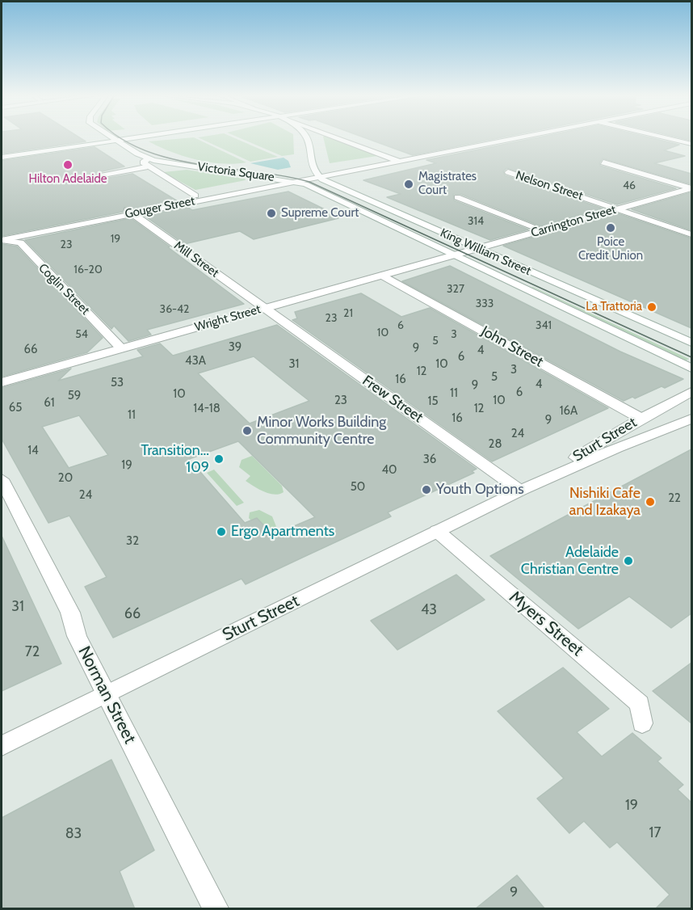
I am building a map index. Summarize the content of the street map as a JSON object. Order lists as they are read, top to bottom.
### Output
{
  "streets": {
    "street": [
      "Victoria Square",
      "Nelson Street",
      "Gouger Street",
      "Carrington Street",
      "King William Street",
      "Mill Street",
      "Coglin Street",
      "Wright Street",
      "John Street",
      "Frew Street",
      "Sturt Street",
      "Myers Street",
      "Norman Street"
    ]
  },
  "crossings": [
    ["Victoria Square", "Gouger Street"],
    ["Victoria Square", "King William Street"],
    ["Nelson Street", "Carrington Street"],
    ["Gouger Street", "King William Street"],
    ["Gouger Street", "Mill Street"],
    ["Gouger Street", "Coglin Street"],
    ["Carrington Street", "King William Street"],
    ["Carrington Street", "Wright Street"],
    ["King William Street", "Wright Street"],
    ["Mill Street", "Wright Street"],
    ["Mill Street", "Frew Street"],
    ["Coglin Street", "Wright Street"],
    ["Wright Street", "John Street"],
    ["Wright Street", "Frew Street"],
    ["John Street", "Sturt Street"],
    ["Frew Street", "Sturt Street"],
    ["Sturt Street", "Myers Street"],
    ["Sturt Street", "Norman Street"]
  ],
  "places": [
    "Hilton Adelaide",
    "Magistrates Court",
    "Supreme Court",
    "Poice Credit Union",
    "La Trattoria",
    "Minor Works Building Community Centre",
    "Transition... 109",
    "Youth Options",
    "Nishiki Cafe and Izakaya",
    "Ergo Apartments",
    "Adelaide Christian Centre"
  ],
  "house_numbers": [
    "46",
    "314",
    "19",
    "23",
    "16-20",
    "327",
    "333",
    "36-42",
    "21",
    "23",
    "6",
    "341",
    "10",
    "54",
    "3",
    "5",
    "39",
    "9",
    "66",
    "4",
    "6",
    "43A",
    "31",
    "10",
    "3",
    "12",
    "5",
    "16",
    "53",
    "4",
    "9",
    "6",
    "11",
    "10",
    "59",
    "23",
    "10",
    "15",
    "61",
    "65",
    "14-18",
    "12",
    "16A",
    "11",
    "16",
    "9",
    "24",
    "28",
    "14",
    "36",
    "19",
    "40",
    "20",
    "50",
    "24",
    "22",
    "32",
    "31",
    "43",
    "66",
    "72",
    "19",
    "17",
    "83",
    "9"
  ]
}
